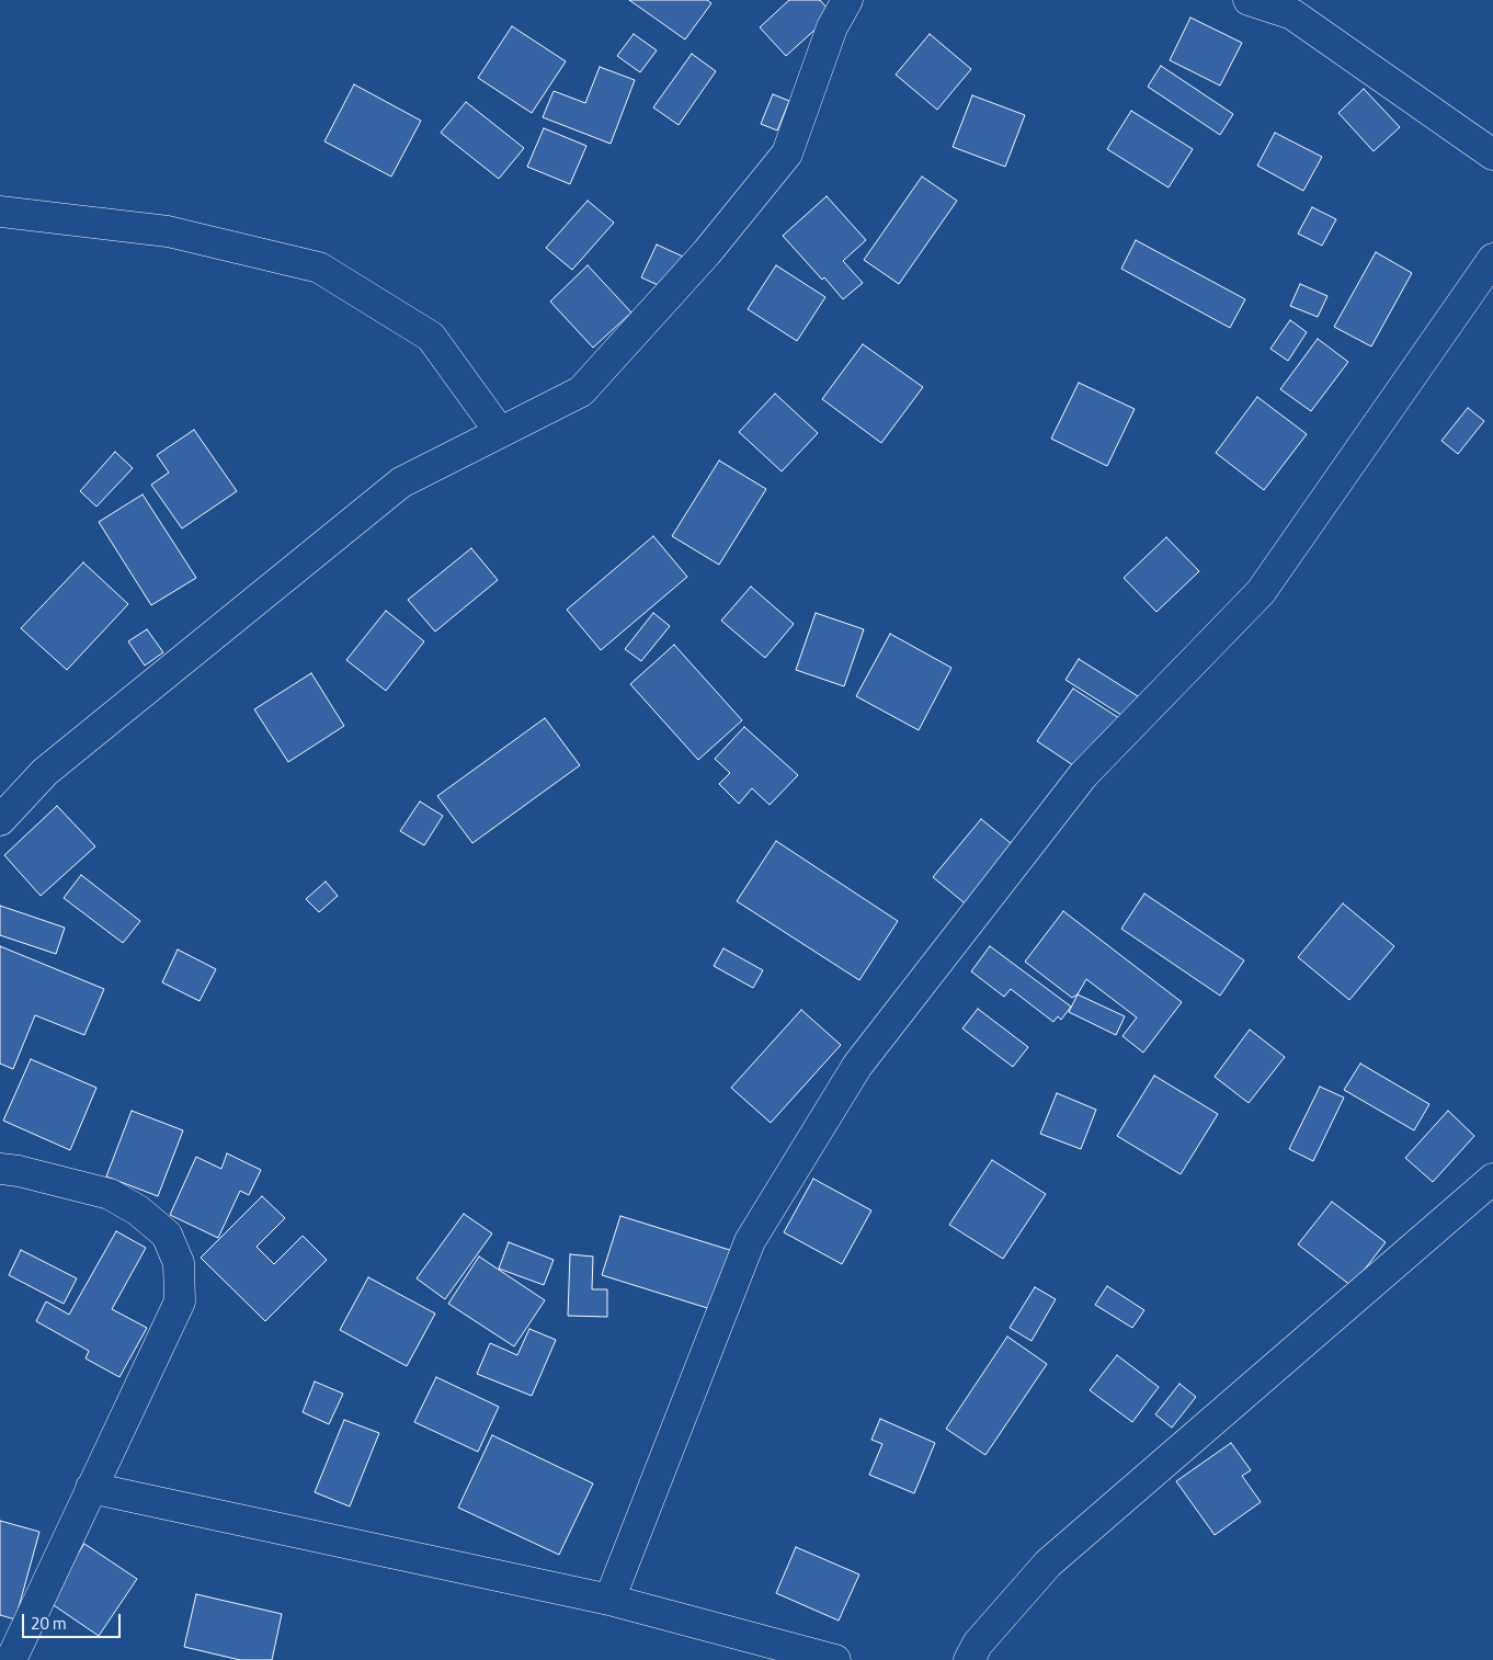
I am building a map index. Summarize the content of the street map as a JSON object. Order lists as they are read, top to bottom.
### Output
{
  "scale_bar": "20 m"
}
